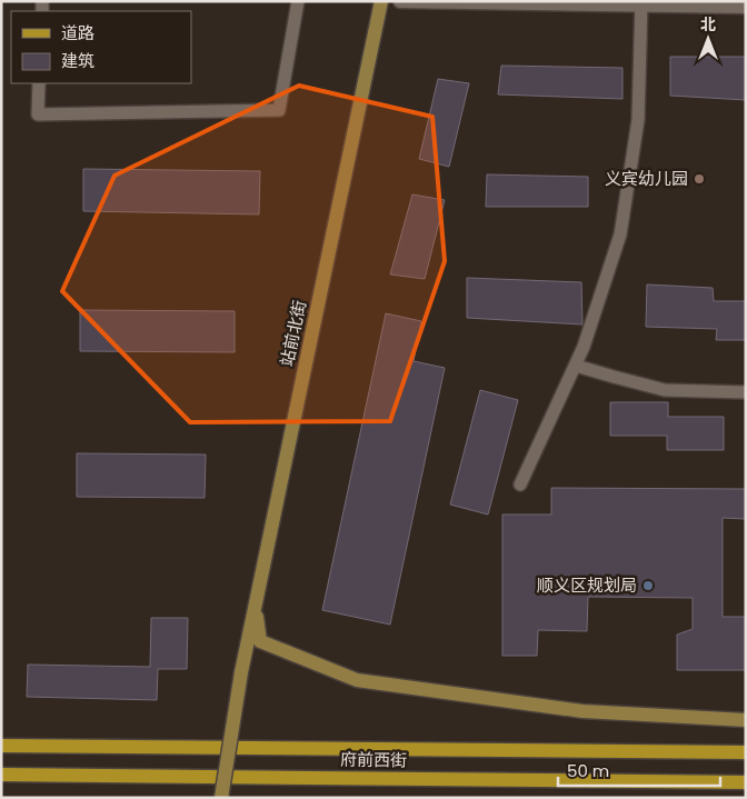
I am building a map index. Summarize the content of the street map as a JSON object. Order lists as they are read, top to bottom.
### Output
{
  "streets": {
    "main road": ["站前北街", "府前西街"]
  },
  "places": ["义宾幼儿园", "顺义区规划局"],
  "legend": ["道路", "建筑"],
  "scale_bar": "50 m",
  "north": "top"
}
